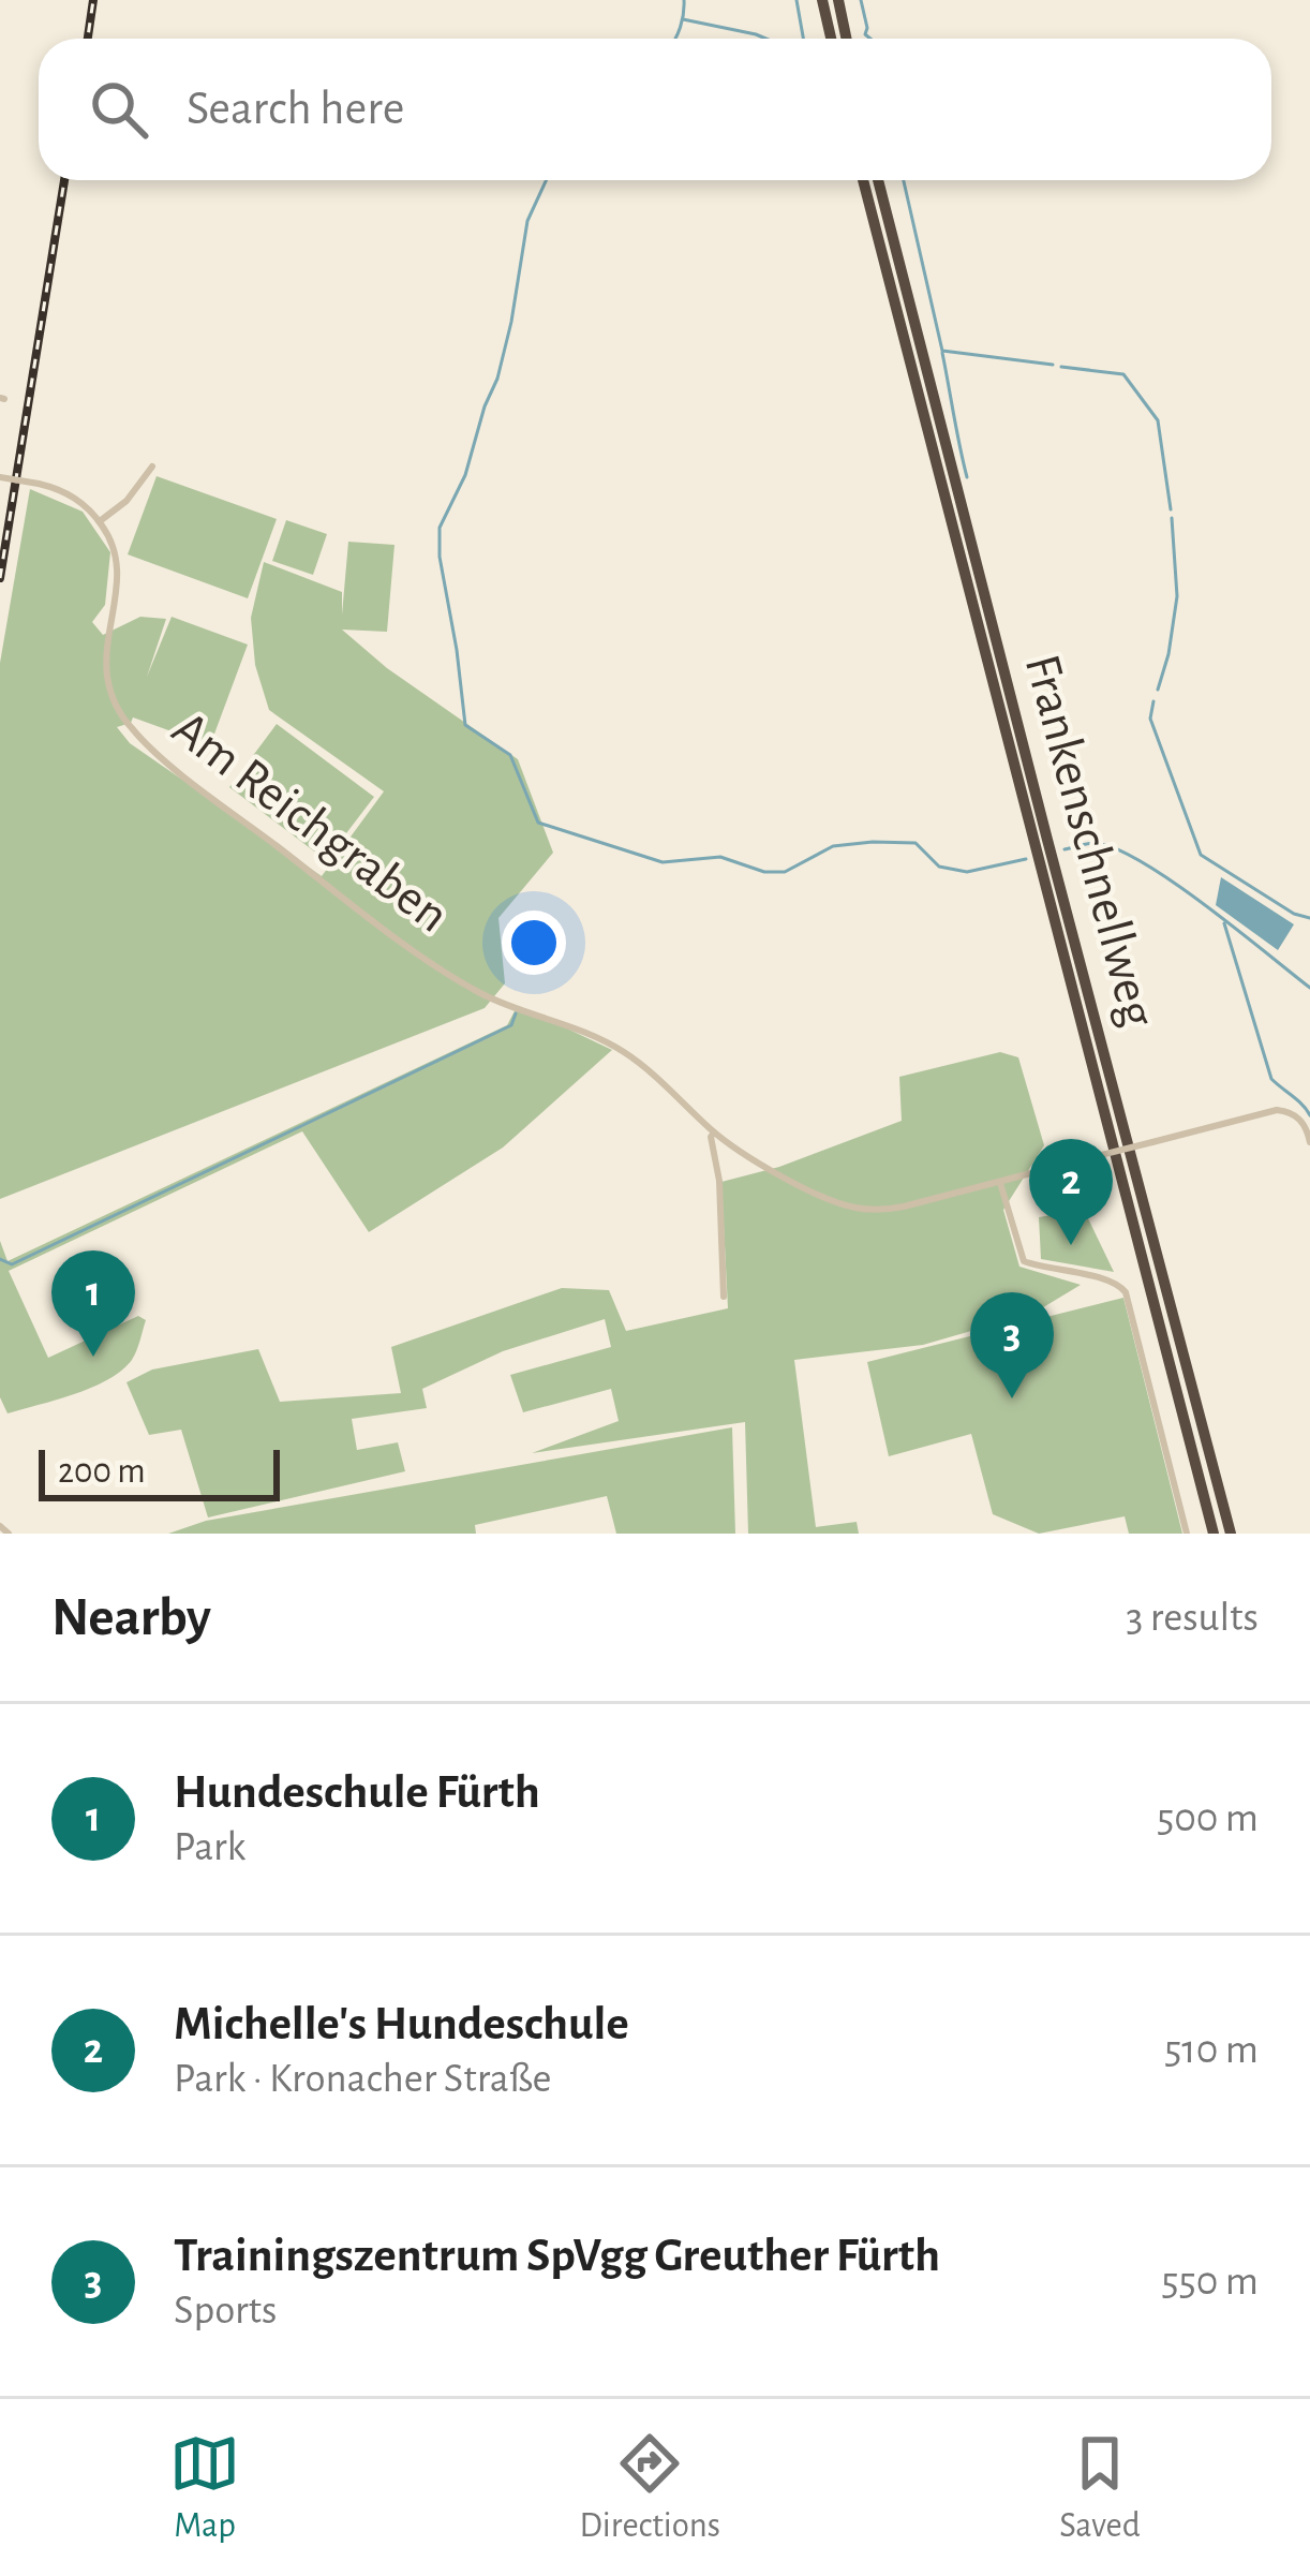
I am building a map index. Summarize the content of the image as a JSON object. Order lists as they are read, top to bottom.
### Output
{
  "streets": {
    "highway": ["Frankenschnellweg"],
    "street": ["Am Reichgraben"]
  },
  "scale_bar": "200 m",
  "page": {
    "search": "Search here",
    "pins": ["2", "1", "3"],
    "scale": "200 m",
    "heading": ["Nearby", "3 results"],
    "list": [
      {
        "mark": "1",
        "name": "Hundeschule Fürth",
        "note": "Park",
        "value": "500 m"
      },
      {
        "mark": "2",
        "name": "Michelle's Hundeschule",
        "note": "Park · Kronacher Straße",
        "value": "510 m"
      },
      {
        "mark": "3",
        "name": "Trainingszentrum SpVgg Greuther Fürth",
        "note": "Sports",
        "value": "550 m"
      }
    ],
    "nav": ["Map", "Directions", "Saved"]
  }
}
